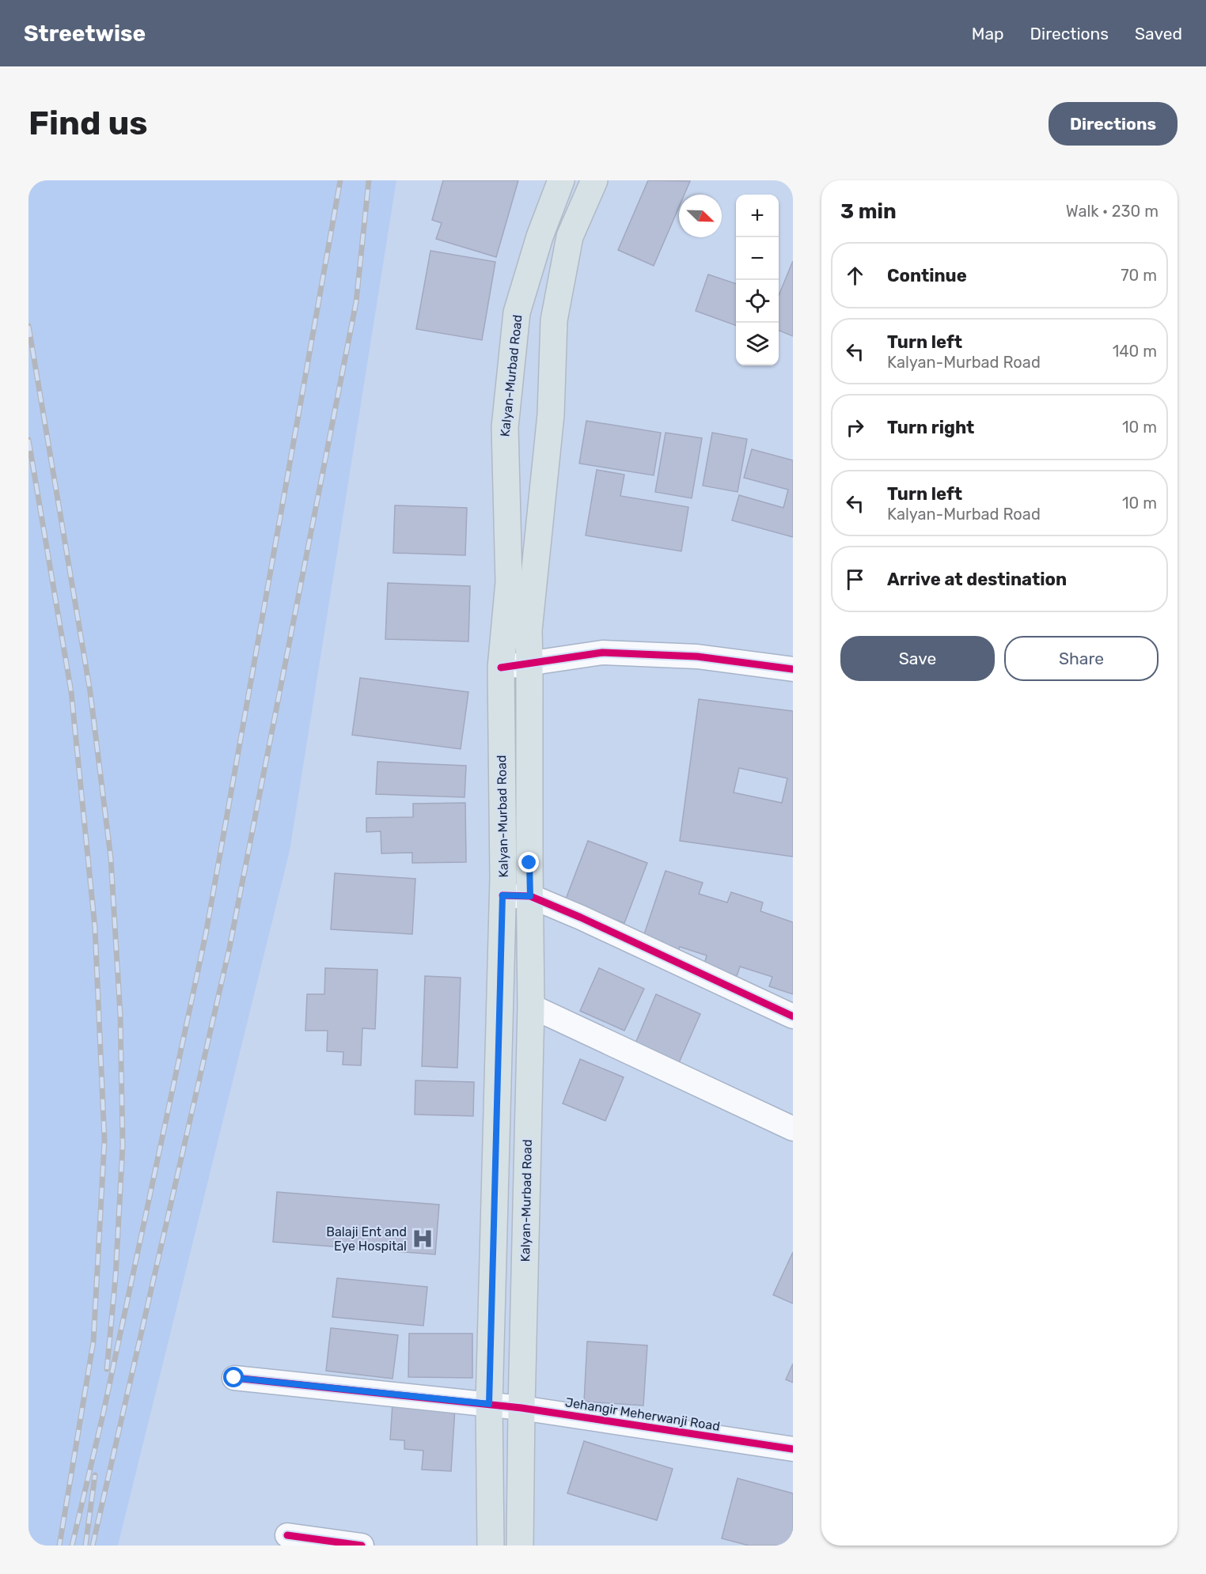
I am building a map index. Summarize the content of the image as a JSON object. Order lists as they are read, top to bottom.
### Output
{
  "streets": {
    "main road": ["Kalyan-Murbad Road"],
    "street": ["Jehangir Meherwanji Road"]
  },
  "crossings": [
    ["Kalyan-Murbad Road", "Jehangir Meherwanji Road"]
  ],
  "places": {
    "hospital": ["Balaji Ent and Eye Hospital"]
  },
  "north": "bottom right",
  "page": {
    "header": "Streetwise",
    "nav": ["Map", "Directions", "Saved"],
    "buttons": [
      "Directions",
      ["Save", "Share"]
    ],
    "title": "Find us",
    "heading": ["3 min", "Walk · 230 m"],
    "map_buttons": ["+", "−"],
    "list": [
      ["Continue", "70 m"],
      ["Turn left", "Kalyan-Murbad Road", "140 m"],
      ["Turn right", "10 m"],
      ["Turn left", "Kalyan-Murbad Road", "10 m"],
      "Arrive at destination"
    ]
  }
}
